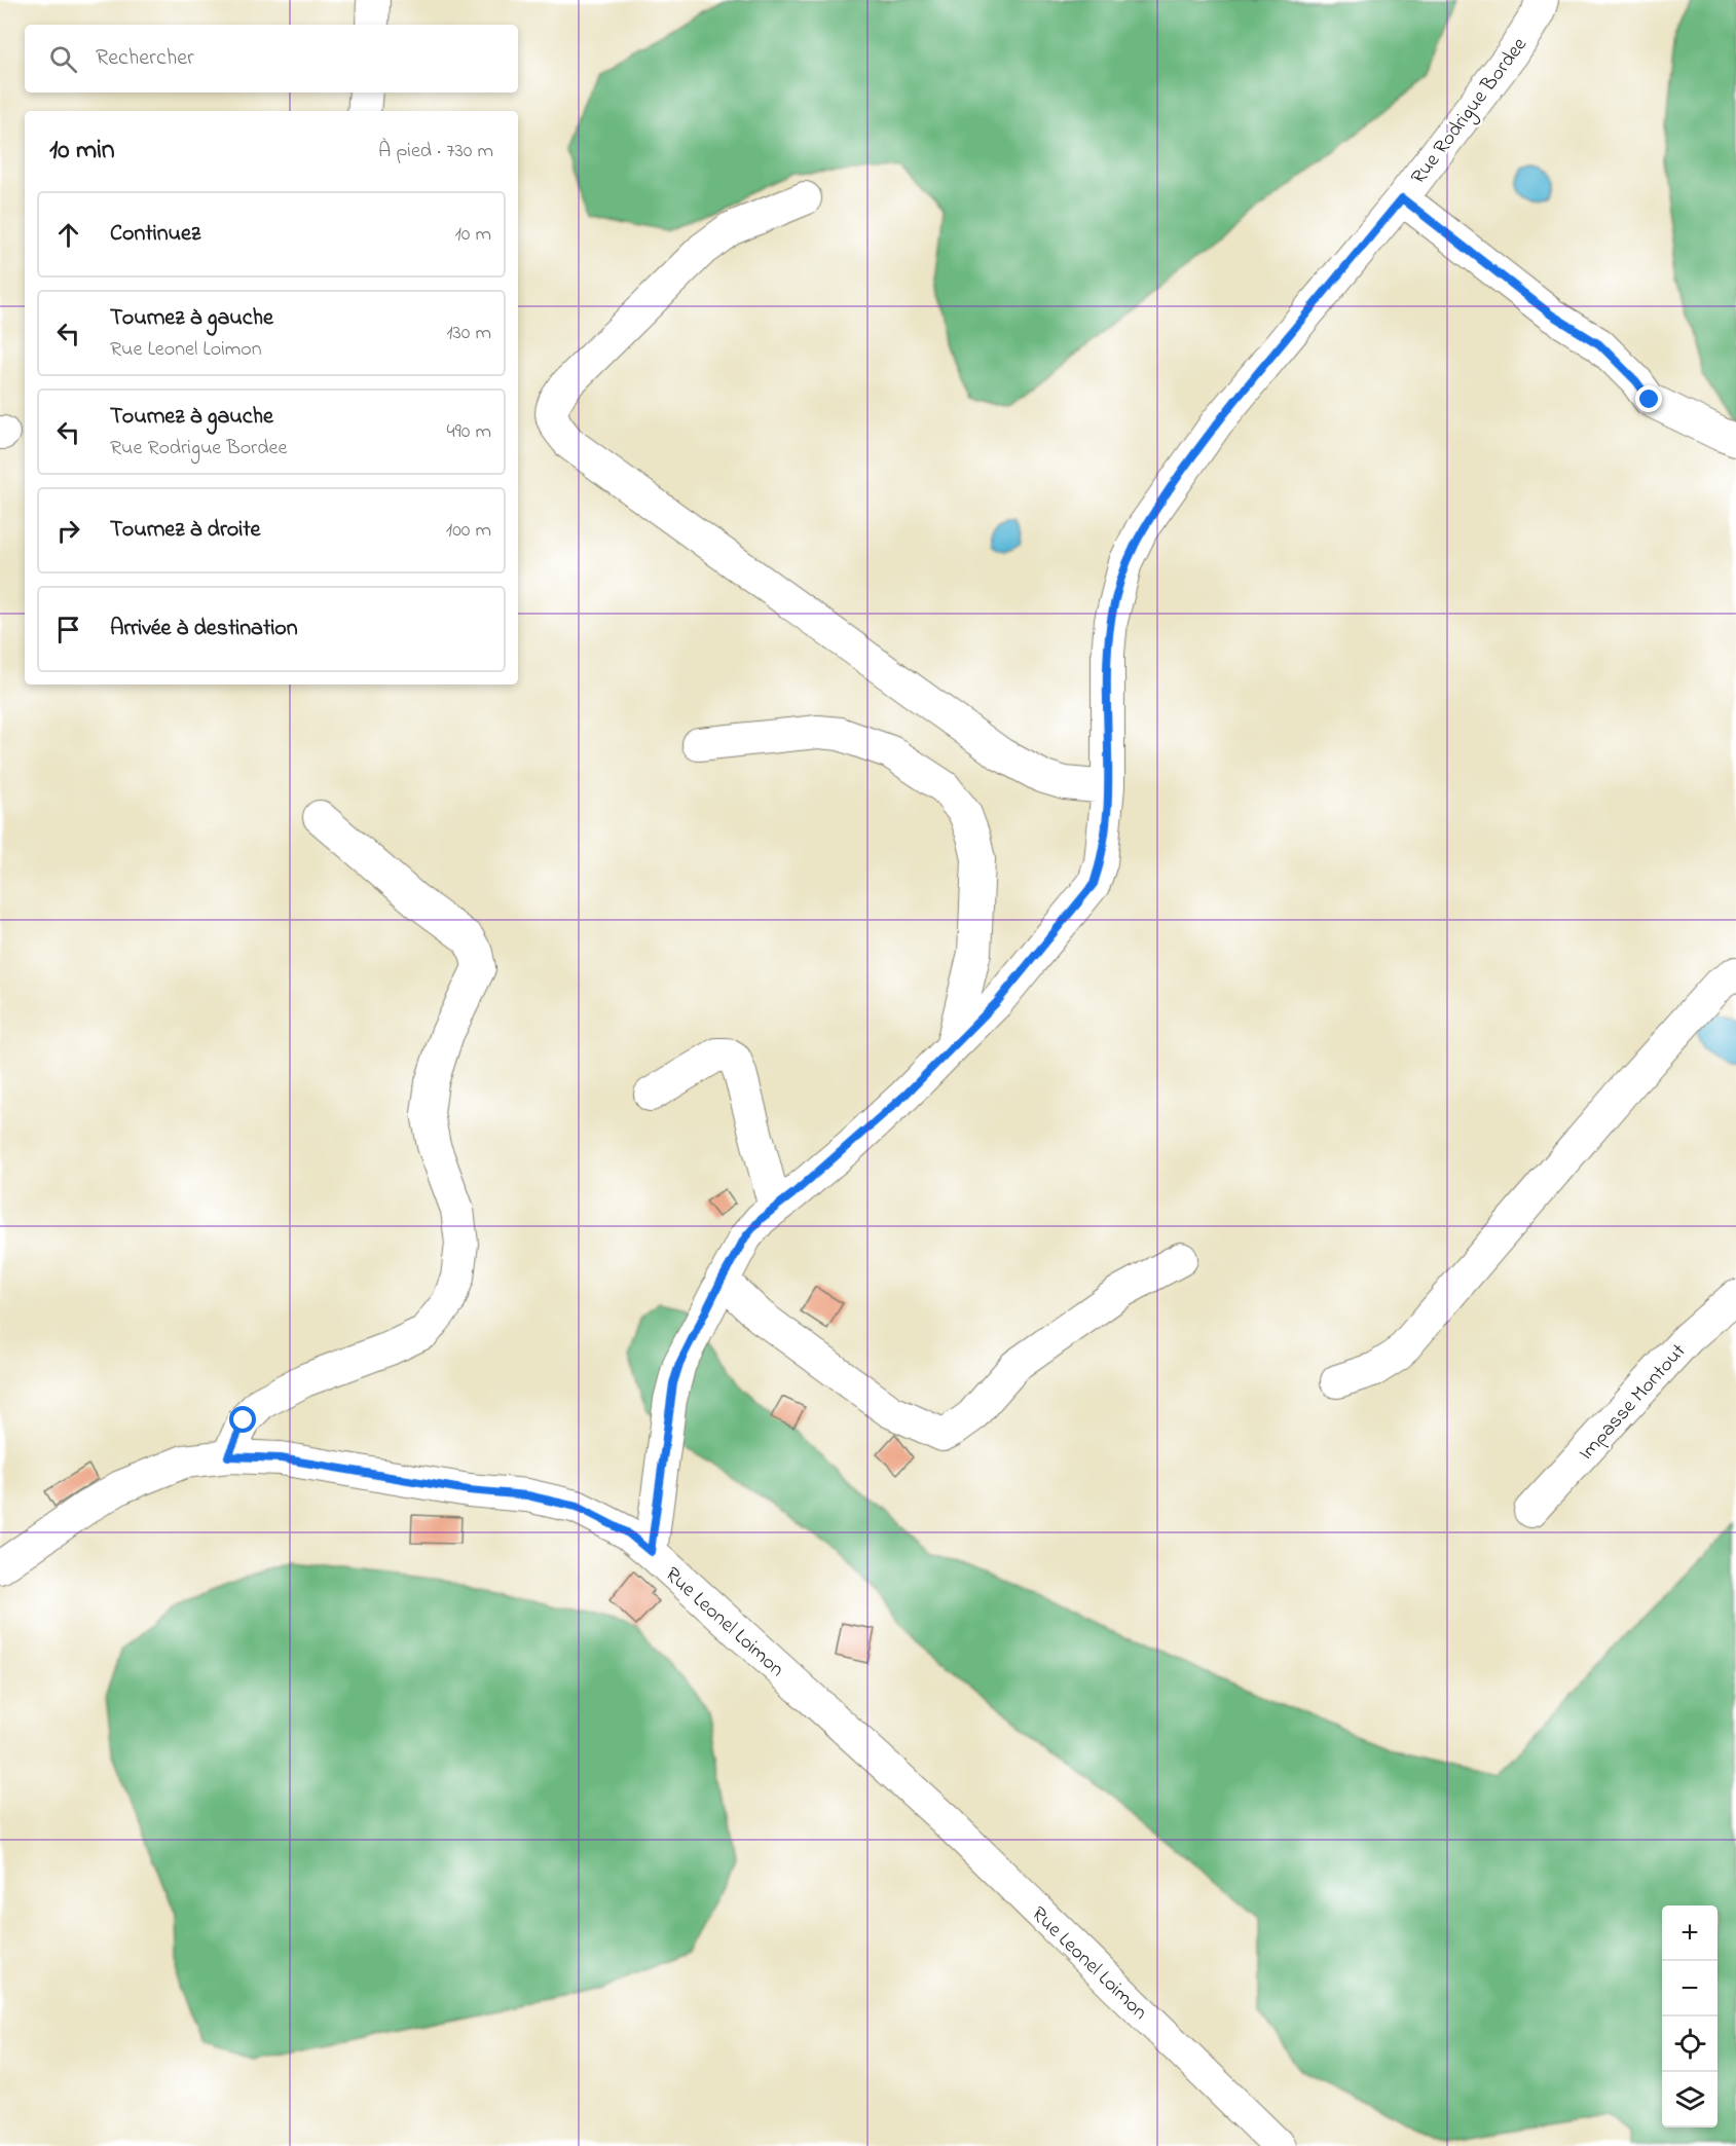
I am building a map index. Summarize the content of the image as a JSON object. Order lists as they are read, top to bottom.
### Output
{
  "streets": {
    "street": ["Rue Rodrigue Bordee", "Impasse Montout", "Rue Leonel Loimon"]
  },
  "crossings": [
    ["Rue Rodrigue Bordee", "Rue Leonel Loimon"]
  ],
  "page": {
    "search": "Rechercher",
    "heading": ["10 min", "À pied · 730 m"],
    "list": [
      ["Continuez", "10 m"],
      ["Tournez à gauche", "Rue Leonel Loimon", "130 m"],
      ["Tournez à gauche", "Rue Rodrigue Bordee", "490 m"],
      ["Tournez à droite", "100 m"],
      "Arrivée à destination"
    ],
    "map_buttons": ["+", "−"]
  }
}
